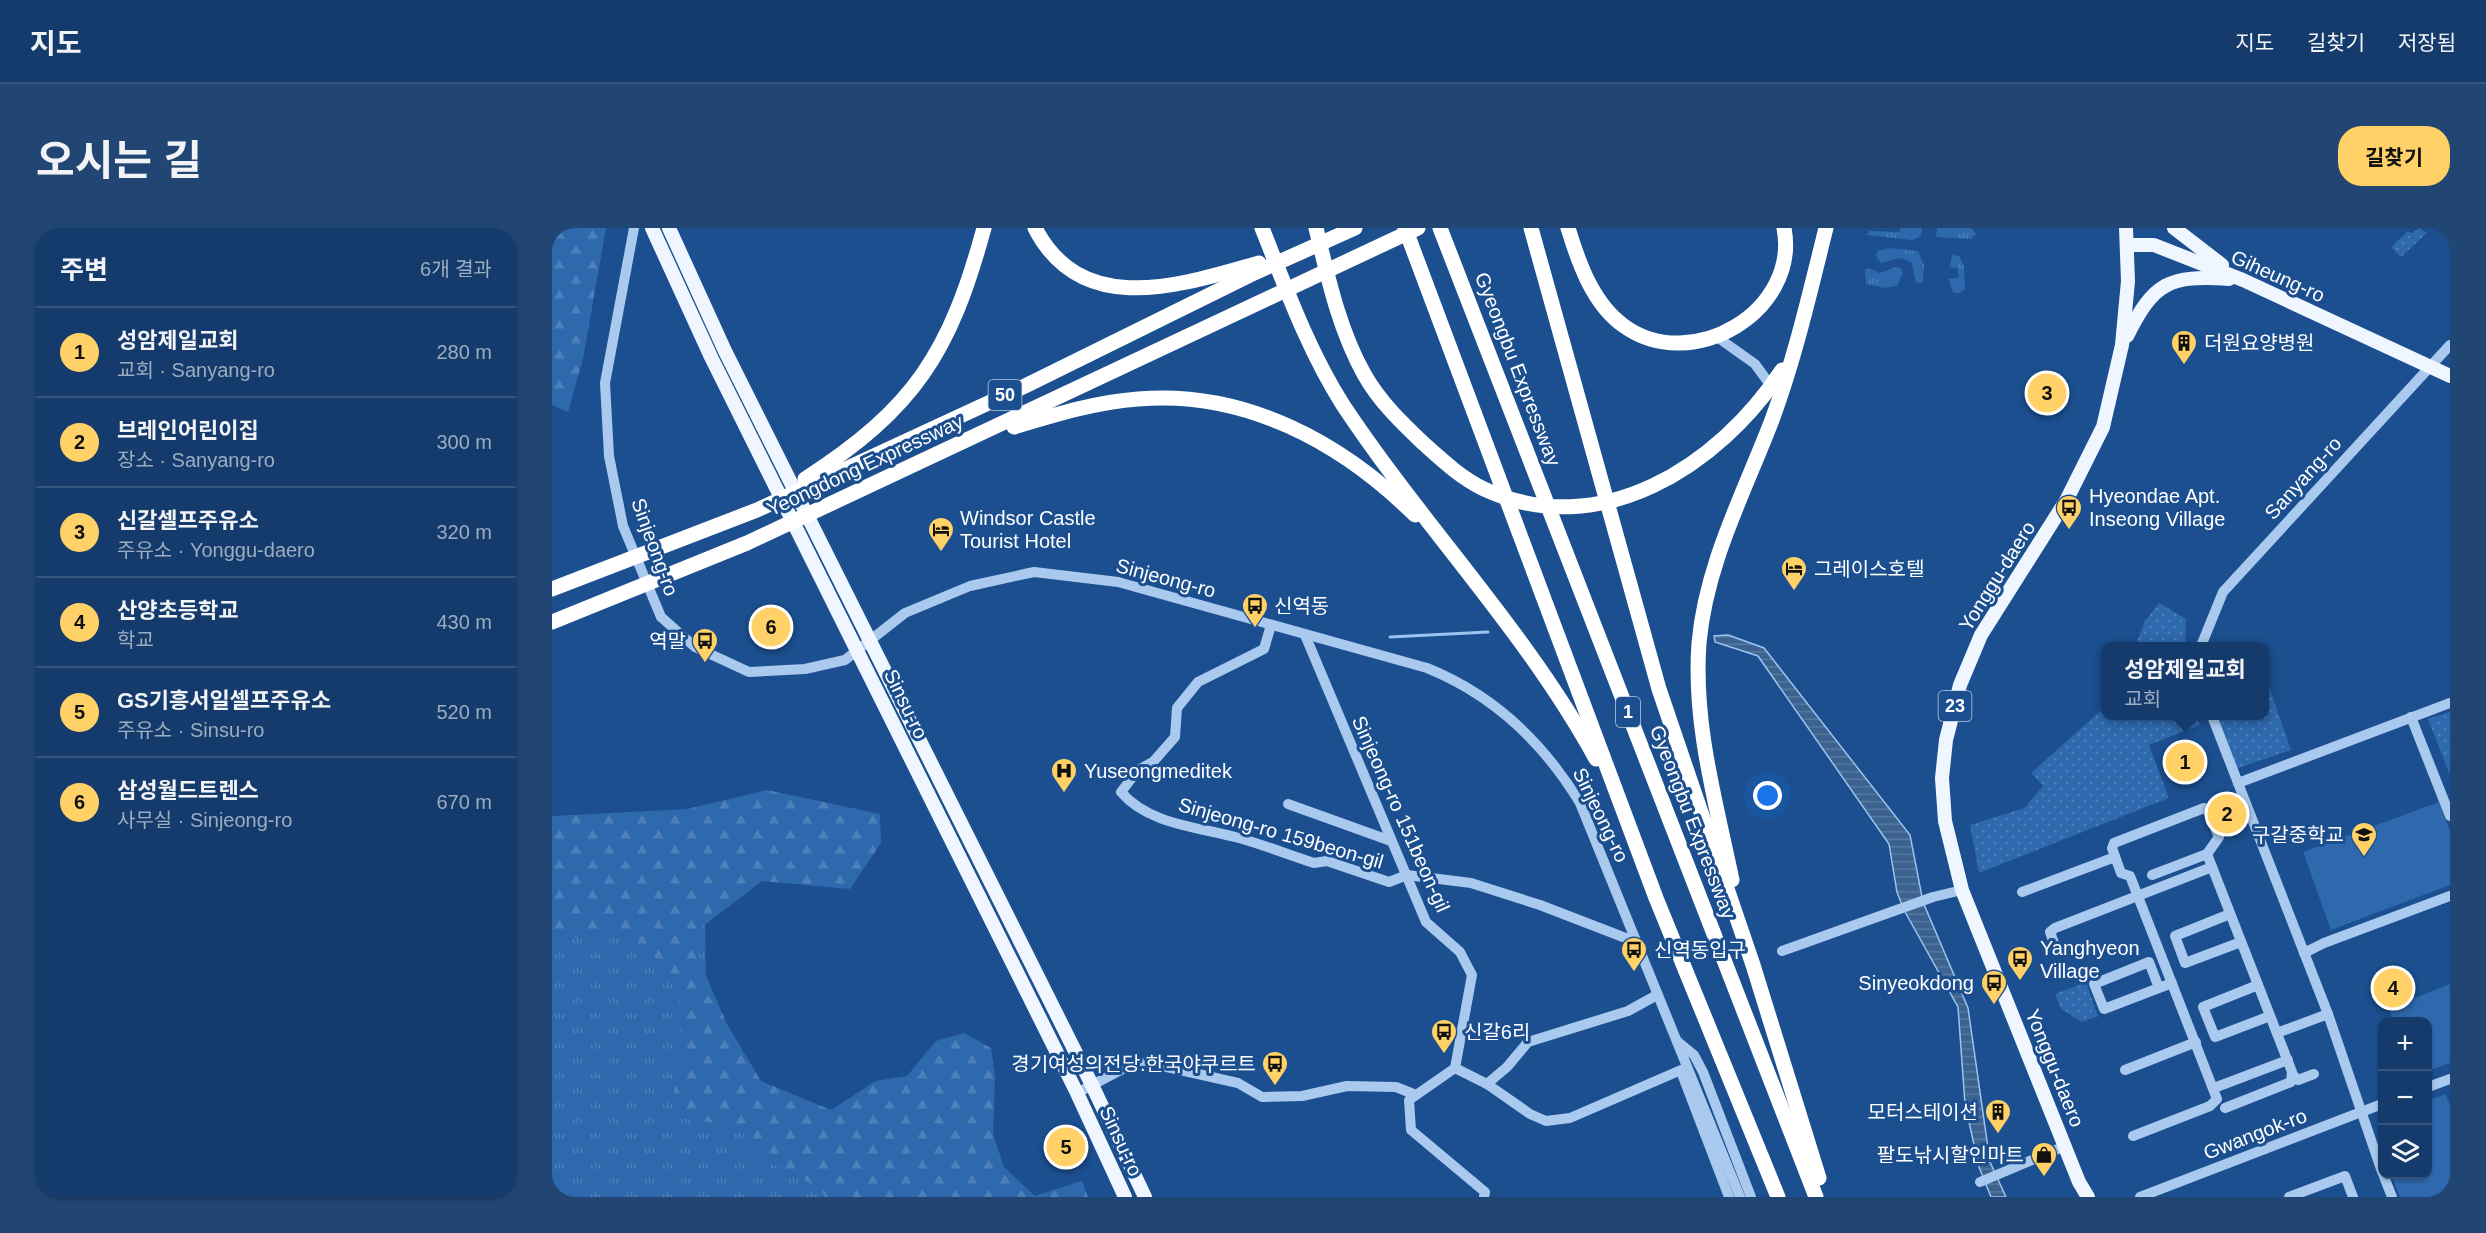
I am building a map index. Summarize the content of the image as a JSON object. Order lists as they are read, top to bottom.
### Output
{
  "streets": {
    "highway": [
      "Gyeongbu Expressway",
      "50",
      "Yeongdong Expressway",
      "1"
    ],
    "main road": [
      "Giheung-ro",
      "Yonggu-daero",
      "Sinsu-ro",
      "23"
    ],
    "street": [
      "Sanyang-ro",
      "Sinjeong-ro",
      "Sinjeong-ro 151beon-gil",
      "Sinjeong-ro 159beon-gil",
      "Gwangok-ro"
    ]
  },
  "crossings": [
    ["Giheung-ro", "Yonggu-daero"],
    ["Sinjeong-ro", "Sinjeong-ro 151beon-gil"],
    ["Sinjeong-ro", "Sinjeong-ro 159beon-gil"],
    ["Sinjeong-ro 151beon-gil", "Sinjeong-ro 159beon-gil"]
  ],
  "places": {
    "building": ["더원요양병원", "모터스테이션"],
    "bus stop": [
      "Hyeondae Apt. Inseong Village",
      "신역동",
      "역말",
      "신역동입구",
      "Yanghyeon Village",
      "Sinyeokdong",
      "신갈6리",
      "경기여성의전당.한국야쿠르트"
    ],
    "hotel": ["Windsor Castle Tourist Hotel", "그레이스호텔"],
    "hospital": ["Yuseongmeditek"],
    "school or university": ["구갈중학교"],
    "shop": ["팔도낚시할인마트"]
  },
  "page": {
    "header": "지도",
    "nav": ["지도", "길찾기", "저장됨"],
    "title": "오시는 길",
    "buttons": "길찾기",
    "heading": ["주변", "6개 결과"],
    "list": [
      {
        "mark": "1",
        "name": "성암제일교회",
        "note": "교회 · Sanyang-ro",
        "value": "280 m"
      },
      {
        "mark": "2",
        "name": "브레인어린이집",
        "note": "장소 · Sanyang-ro",
        "value": "300 m"
      },
      {
        "mark": "3",
        "name": "신갈셀프주유소",
        "note": "주유소 · Yonggu-daero",
        "value": "320 m"
      },
      {
        "mark": "4",
        "name": "산양초등학교",
        "note": "학교",
        "value": "430 m"
      },
      {
        "mark": "5",
        "name": "GS기흥서일셀프주유소",
        "note": "주유소 · Sinsu-ro",
        "value": "520 m"
      },
      {
        "mark": "6",
        "name": "삼성월드트렌스",
        "note": "사무실 · Sinjeong-ro",
        "value": "670 m"
      }
    ],
    "pins": [
      "3",
      "6",
      "1",
      "2",
      "4",
      "5"
    ],
    "popup": ["성암제일교회", "교회"],
    "map_buttons": ["+", "−"]
  }
}
